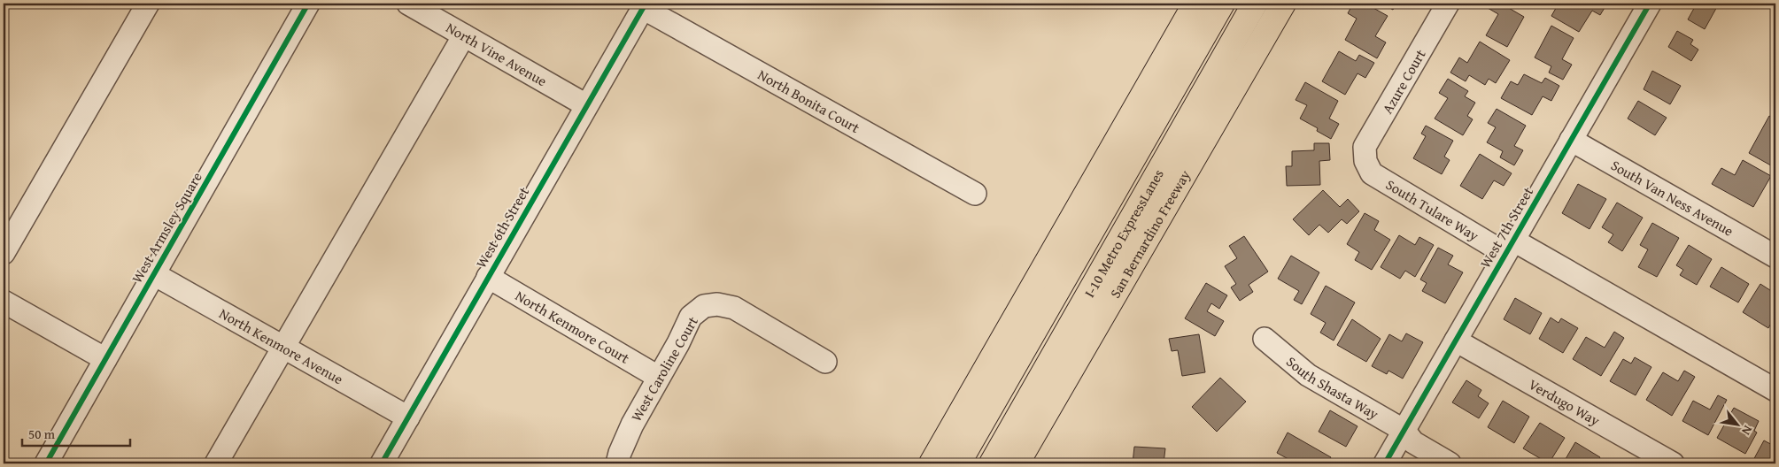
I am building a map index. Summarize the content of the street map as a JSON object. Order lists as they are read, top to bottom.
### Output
{
  "streets": {
    "highway": ["I-10 Metro ExpressLanes", "San Bernardino Freeway"],
    "street": [
      "North Vine Avenue",
      "Azure Court",
      "North Bonita Court",
      "South Van Ness Avenue",
      "South Tulare Way",
      "West Armsley Square",
      "West 6th Street",
      "West 7th Street",
      "North Kenmore Court",
      "North Kenmore Avenue",
      "West Caroline Court",
      "South Shasta Way",
      "Verdugo Way"
    ]
  },
  "crossings": [
    ["North Vine Avenue", "West 6th Street"],
    ["Azure Court", "South Tulare Way"],
    ["North Bonita Court", "West 6th Street"],
    ["South Van Ness Avenue", "West 7th Street"],
    ["South Tulare Way", "West 7th Street"],
    ["West Armsley Square", "North Kenmore Avenue"],
    ["West 6th Street", "North Kenmore Court"],
    ["West 6th Street", "North Kenmore Avenue"],
    ["West 7th Street", "South Shasta Way"],
    ["West 7th Street", "Verdugo Way"],
    ["North Kenmore Court", "West Caroline Court"]
  ],
  "scale_bar": "50 m",
  "north": "bottom right"
}
